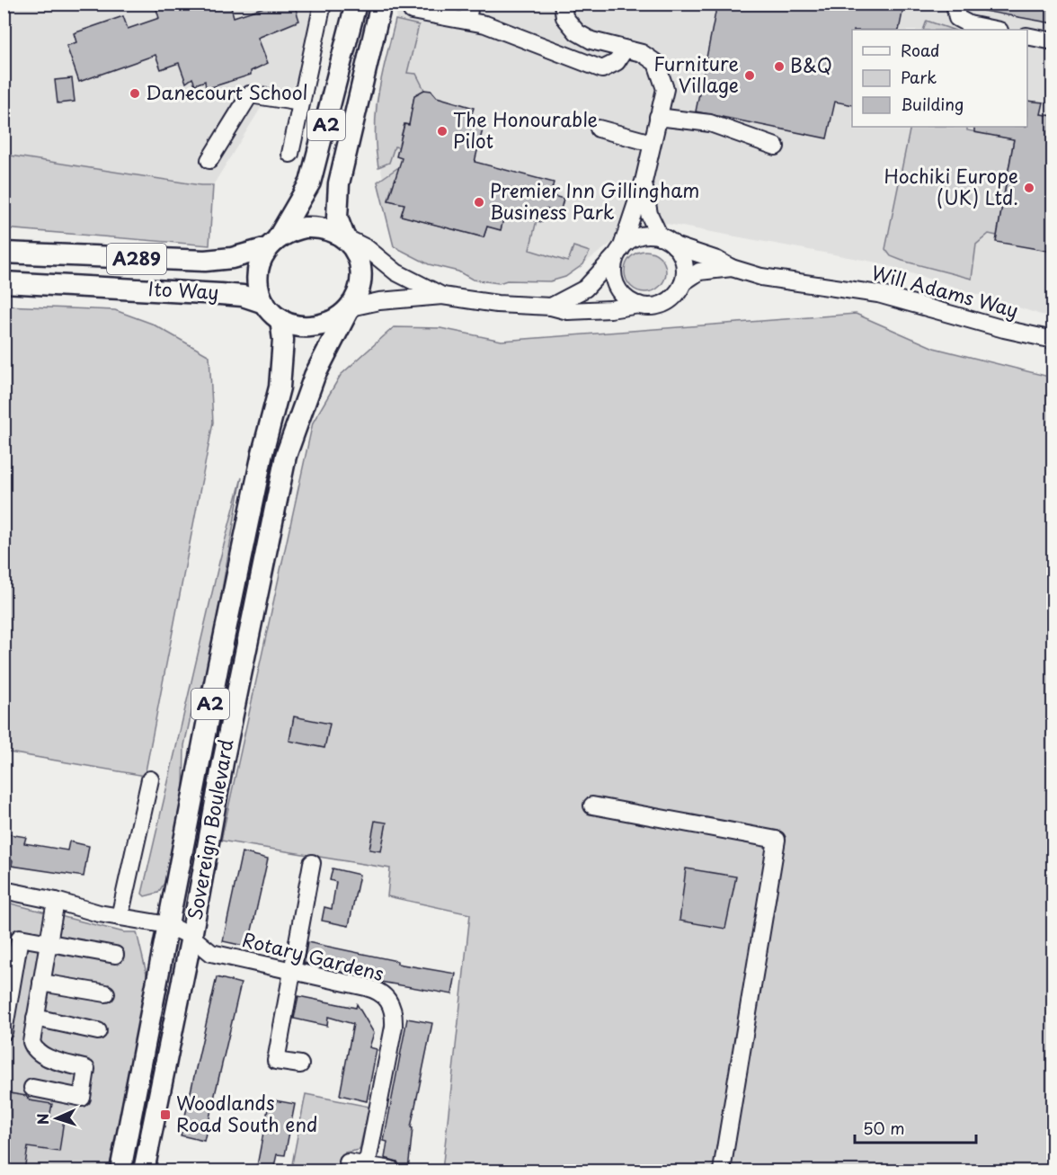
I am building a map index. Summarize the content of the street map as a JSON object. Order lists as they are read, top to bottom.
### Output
{
  "streets": {
    "main road": [
      "A2",
      "A289",
      "Ito Way",
      "Sovereign Boulevard"
    ],
    "street": ["Will Adams Way", "Rotary Gardens"]
  },
  "crossings": [
    ["A2", "Ito Way"],
    ["A2", "Sovereign Boulevard"],
    ["Ito Way", "Sovereign Boulevard"],
    ["Sovereign Boulevard", "Rotary Gardens"]
  ],
  "places": {
    "other": [
      "B&Q",
      "Furniture Village",
      "Danecourt School",
      "The Honourable Pilot",
      "Hochiki Europe (UK) Ltd.",
      "Premier Inn Gillingham Business Park"
    ],
    "transit": ["Woodlands Road South end"]
  },
  "legend": ["Road", "Park", "Building"],
  "scale_bar": "50 m",
  "north": "left"
}
